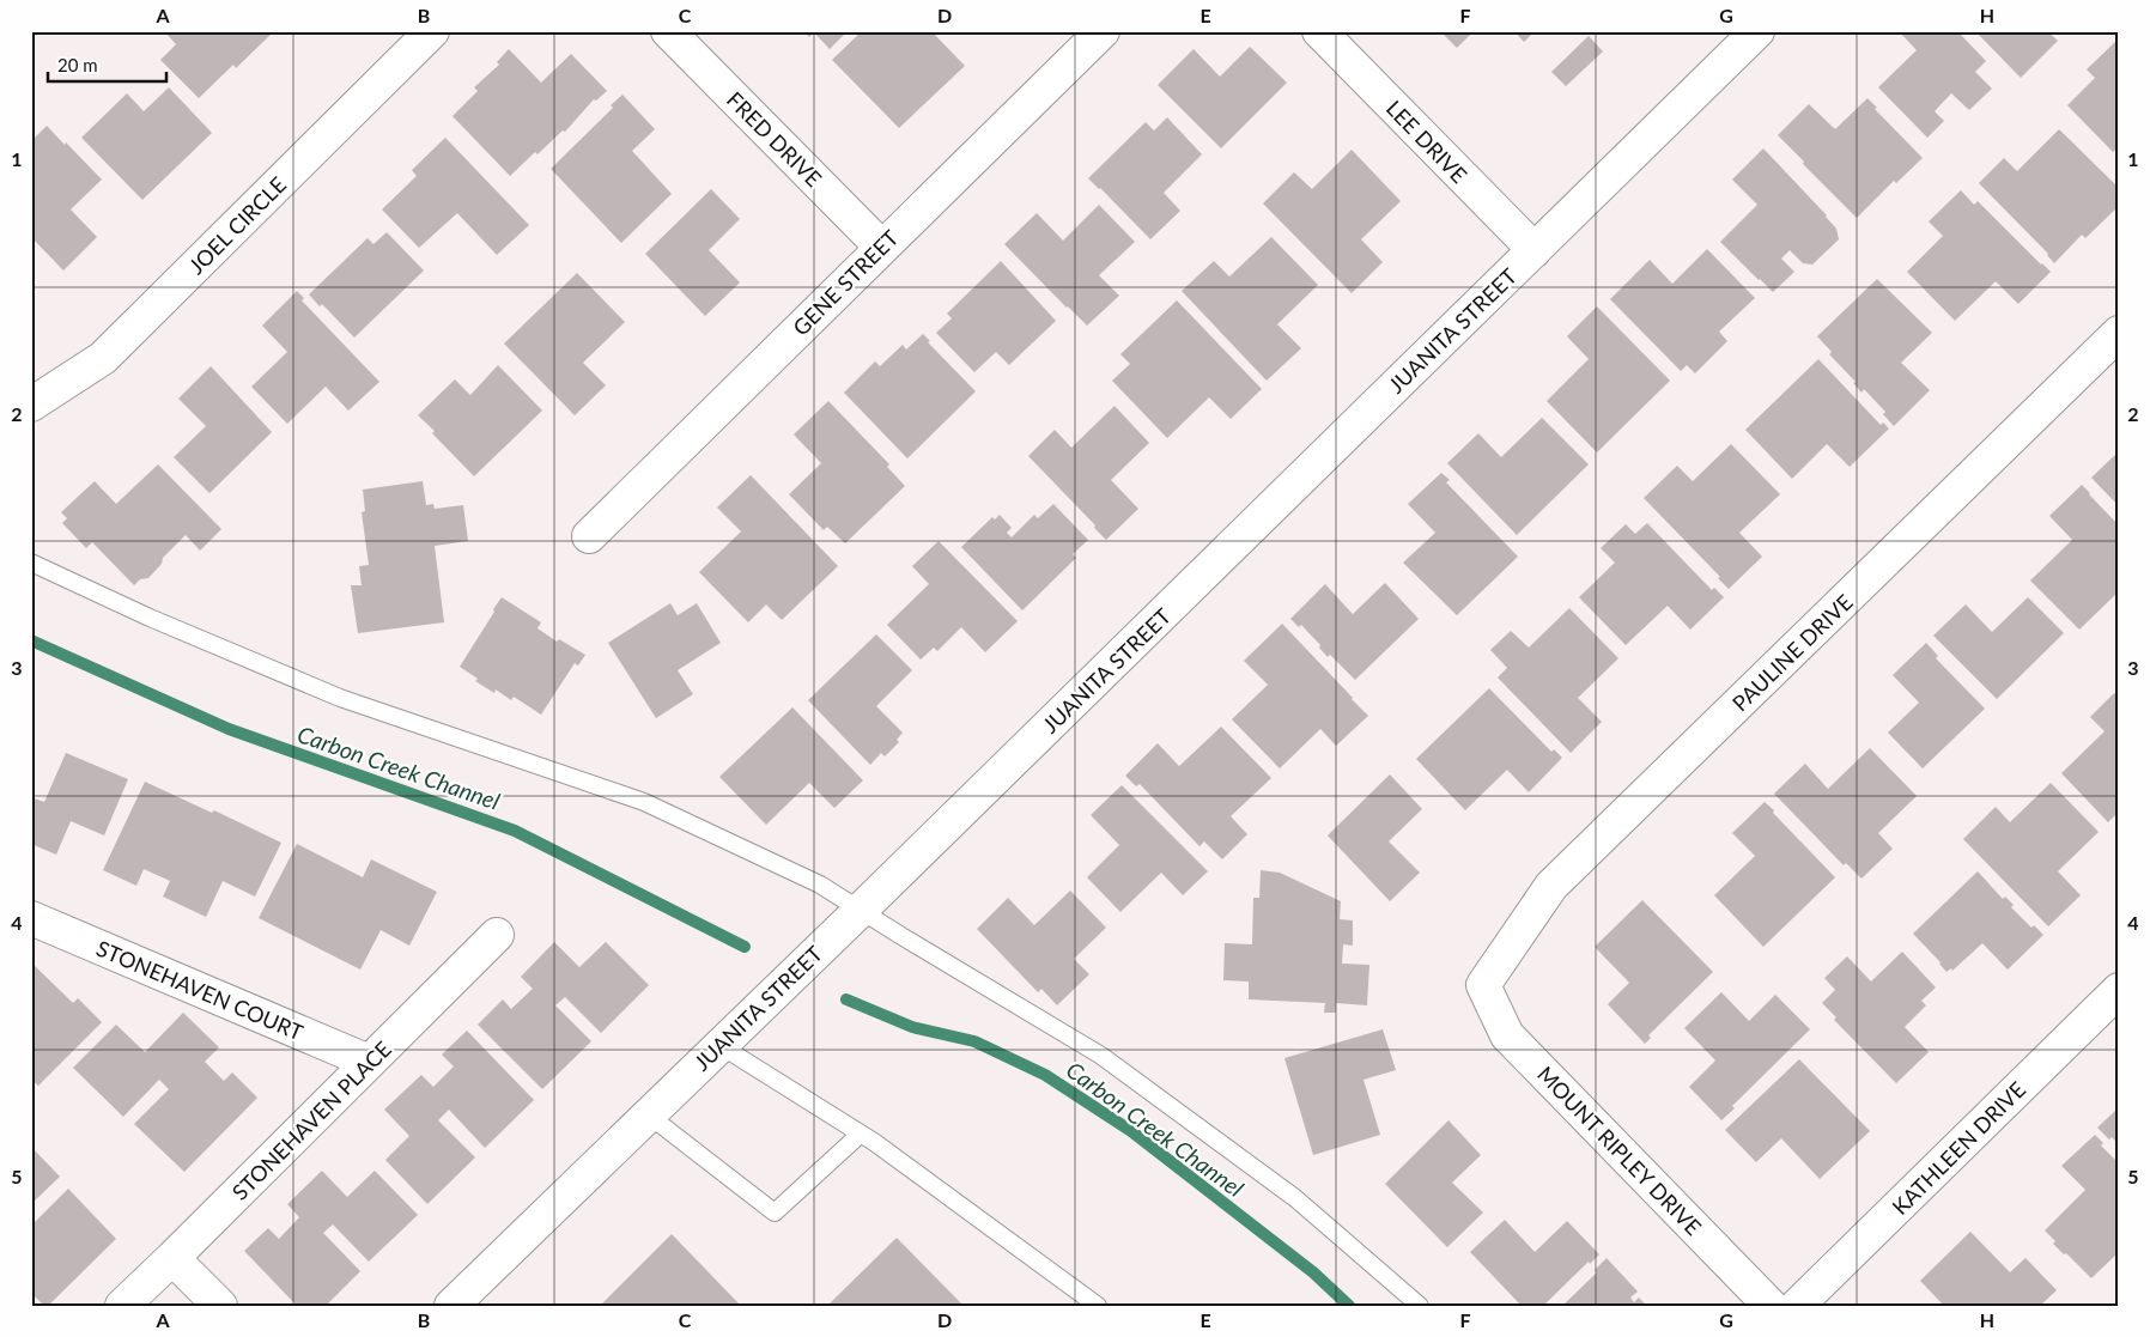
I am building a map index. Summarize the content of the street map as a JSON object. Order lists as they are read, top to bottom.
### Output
{
  "streets": {
    "street": [
      "FRED DRIVE",
      "LEE DRIVE",
      "JOEL CIRCLE",
      "GENE STREET",
      "JUANITA STREET",
      "PAULINE DRIVE",
      "STONEHAVEN COURT",
      "STONEHAVEN PLACE",
      "KATHLEEN DRIVE",
      "MOUNT RIPLEY DRIVE"
    ]
  },
  "crossings": [
    ["FRED DRIVE", "GENE STREET"],
    ["LEE DRIVE", "JUANITA STREET"],
    ["PAULINE DRIVE", "MOUNT RIPLEY DRIVE"],
    ["STONEHAVEN COURT", "STONEHAVEN PLACE"]
  ],
  "water": ["Carbon Creek Channel"],
  "scale_bar": "20 m",
  "grid": {
    "columns": [
      "A",
      "B",
      "C",
      "D",
      "E",
      "F",
      "G",
      "H"
    ],
    "rows": [
      "1",
      "2",
      "3",
      "4",
      "5"
    ]
  }
}
